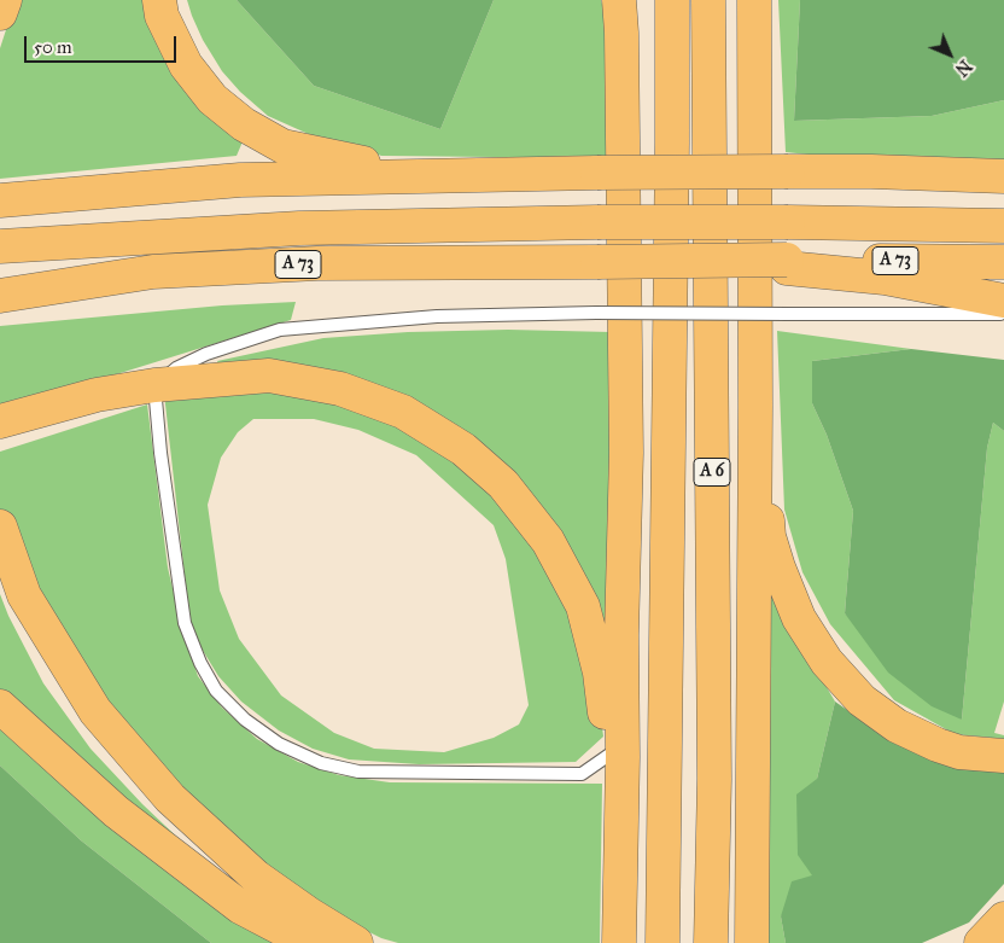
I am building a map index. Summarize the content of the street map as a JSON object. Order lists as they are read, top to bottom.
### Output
{
  "streets": {
    "highway": ["A 73", "A 6"]
  },
  "scale_bar": "50 m",
  "north": "bottom right"
}
